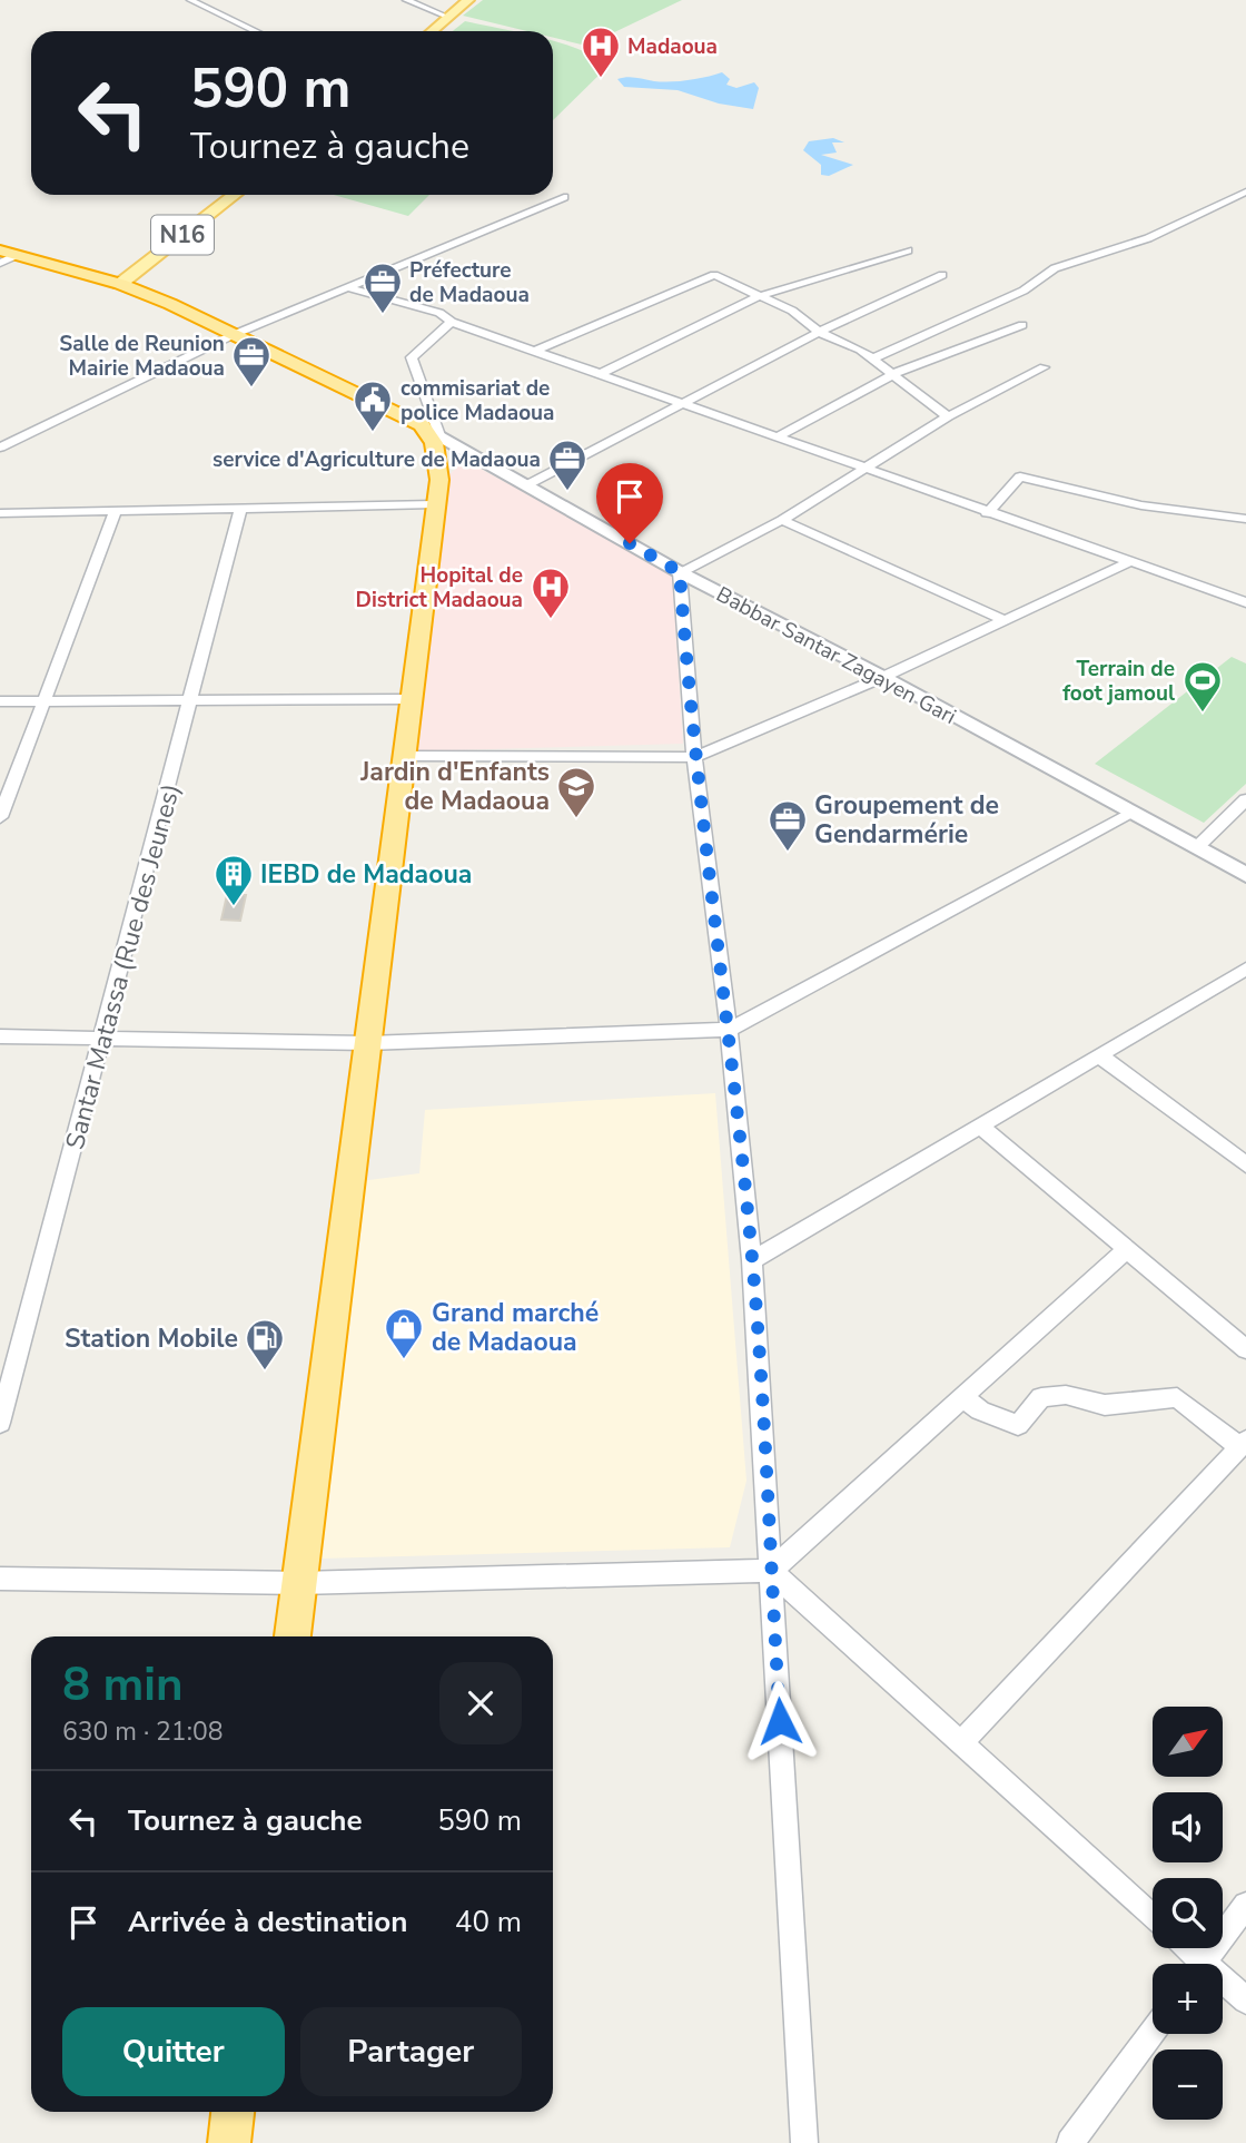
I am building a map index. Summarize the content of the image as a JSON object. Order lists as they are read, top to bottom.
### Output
{
  "streets": {
    "main road": ["N16"],
    "street": ["Babbar Santar Zagayen Gari", "Santar Matassa (Rue des Jeunes)"]
  },
  "places": {
    "hospital": ["Madaoua", "Hopital de District Madaoua"],
    "office": [
      "Préfecture de Madaoua",
      "Salle de Reunion Mairie Madaoua",
      "service d'Agriculture de Madaoua",
      "Groupement de Gendarmérie"
    ],
    "public building": ["commisariat de police Madaoua"],
    "sports": ["Terrain de foot jamoul"],
    "school or university": ["Jardin d'Enfants de Madaoua"],
    "building": ["IEBD de Madaoua"],
    "shop": ["Grand marché de Madaoua"],
    "fuel station": ["Station Mobile"]
  },
  "north": "top right",
  "page": {
    "turn": ["590 m", "Tournez à gauche"],
    "heading": ["8 min", "630 m · 21:08"],
    "map_buttons": ["+", "−"],
    "list": [
      {
        "name": "Tournez à gauche",
        "value": "590 m"
      },
      {
        "name": "Arrivée à destination",
        "value": "40 m"
      }
    ],
    "buttons": ["Quitter", "Partager"]
  }
}
